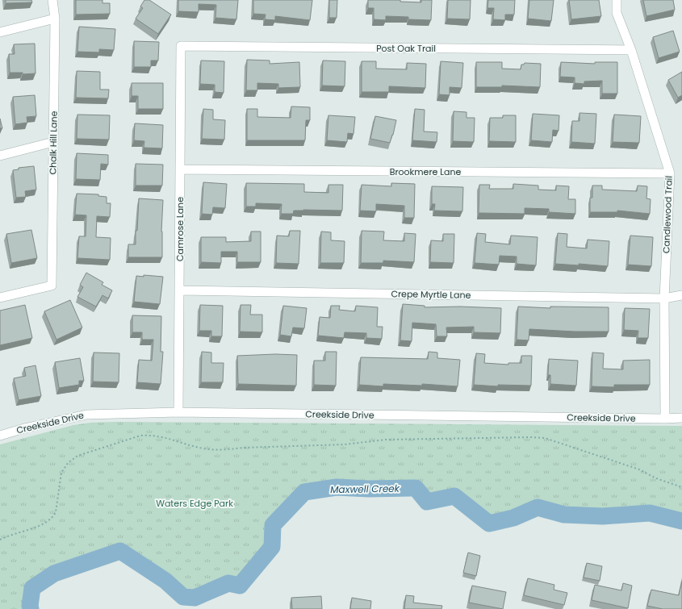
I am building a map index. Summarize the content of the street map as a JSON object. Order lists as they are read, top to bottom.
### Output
{
  "streets": {
    "street": [
      "Post Oak Trail",
      "Chalk Hill Lane",
      "Brookmere Lane",
      "Candlewood Trail",
      "Camrose Lane",
      "Crepe Myrtle Lane",
      "Creekside Drive"
    ]
  },
  "crossings": [
    ["Post Oak Trail", "Candlewood Trail"],
    ["Post Oak Trail", "Camrose Lane"],
    ["Brookmere Lane", "Candlewood Trail"],
    ["Brookmere Lane", "Camrose Lane"],
    ["Candlewood Trail", "Crepe Myrtle Lane"],
    ["Candlewood Trail", "Creekside Drive"],
    ["Camrose Lane", "Crepe Myrtle Lane"],
    ["Camrose Lane", "Creekside Drive"]
  ],
  "water": ["Maxwell Creek"],
  "parks": ["Waters Edge Park"]
}
